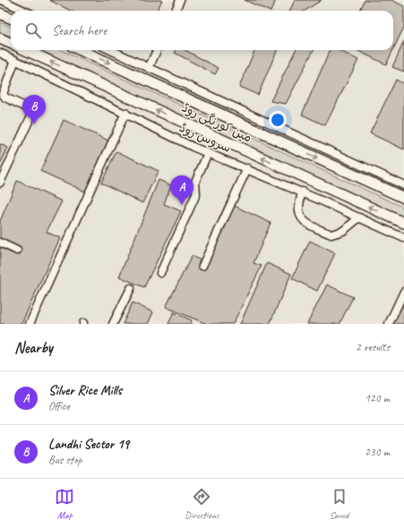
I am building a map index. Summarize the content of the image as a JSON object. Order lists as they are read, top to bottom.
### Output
{
  "streets": {
    "main road": ["مین کورنگی روڈ"],
    "street": ["سروس روڈ"]
  },
  "page": {
    "search": "Search here",
    "pins": ["B", "A"],
    "heading": ["Nearby", "2 results"],
    "list": [
      {
        "mark": "A",
        "name": "Silver Rice Mills",
        "note": "Office",
        "value": "120 m"
      },
      {
        "mark": "B",
        "name": "Landhi Sector 19",
        "note": "Bus stop",
        "value": "230 m"
      }
    ],
    "nav": ["Map", "Directions", "Saved"]
  }
}
